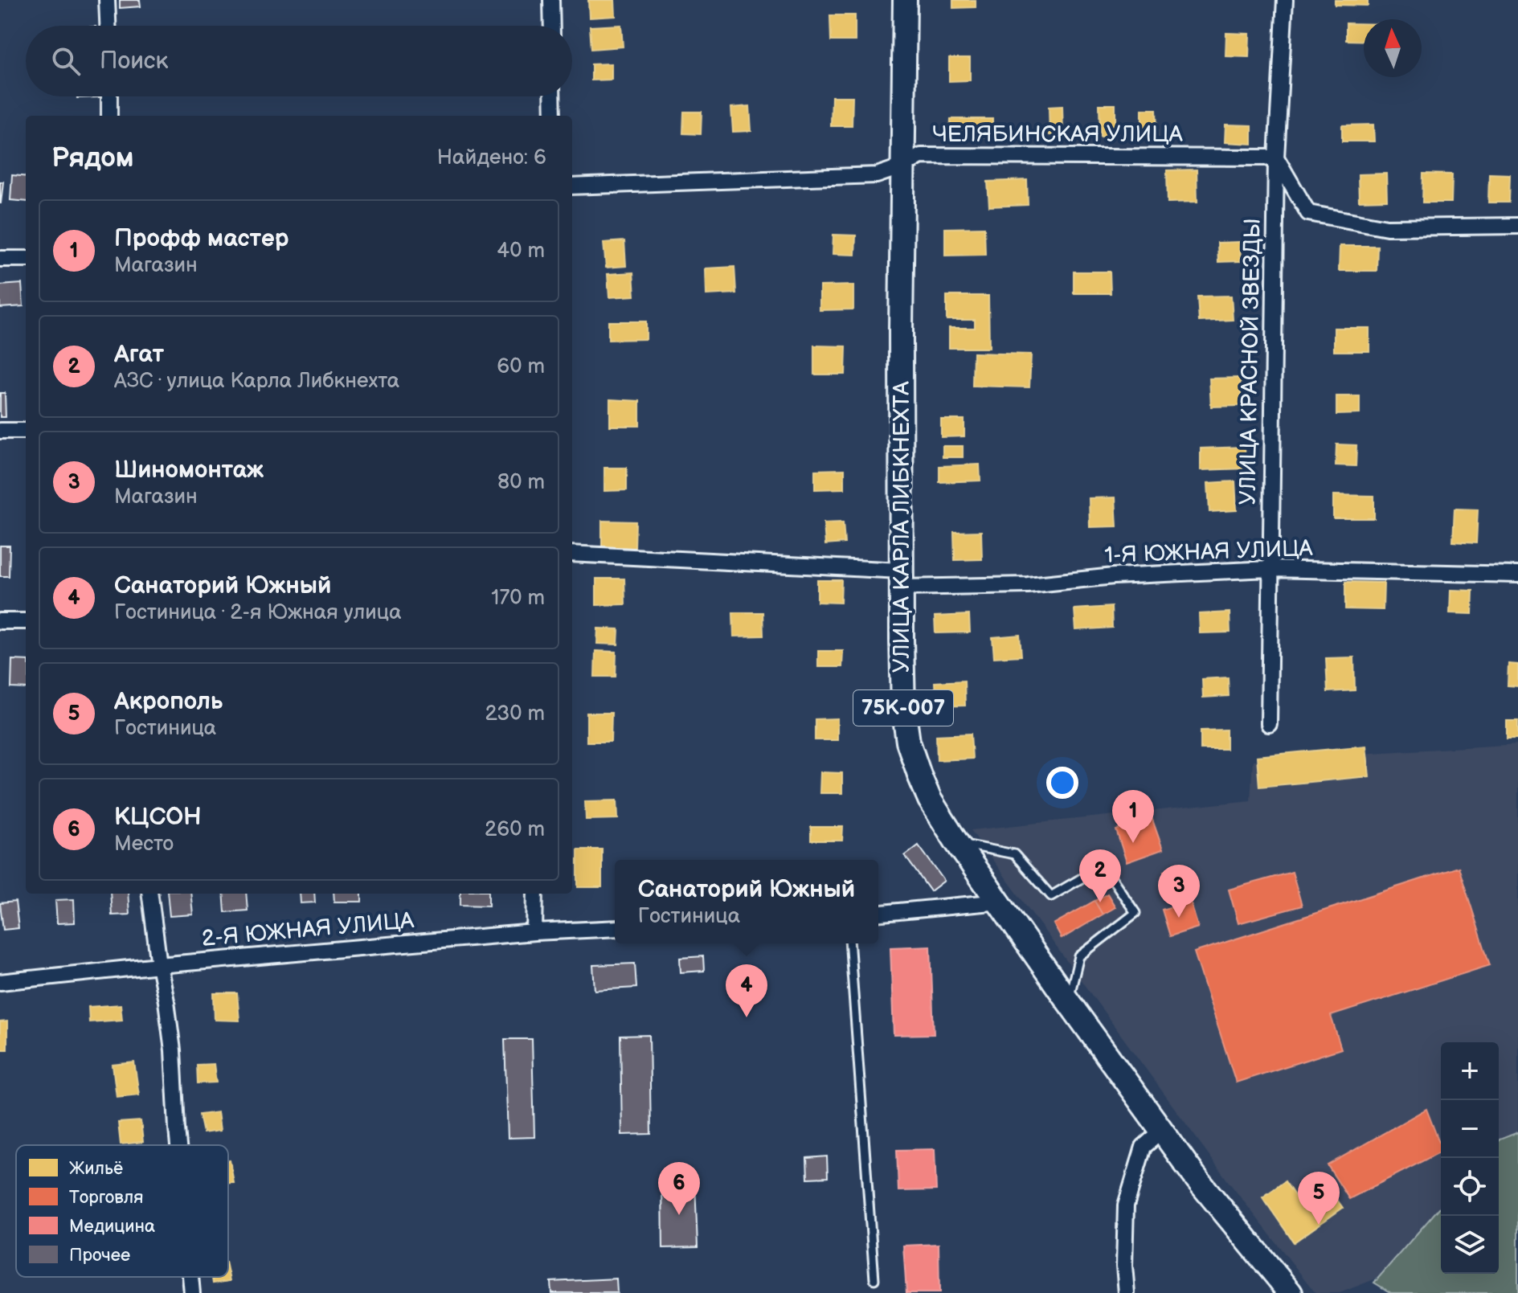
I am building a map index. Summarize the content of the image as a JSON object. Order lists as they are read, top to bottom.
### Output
{
  "streets": {
    "main road": ["УЛИЦА КАРЛА ЛИБКНЕХТА", "75К-007"],
    "street": [
      "ЧЕЛЯБИНСКАЯ УЛИЦА",
      "УЛИЦА КРАСНОЙ ЗВЕЗДЫ",
      "1-Я ЮЖНАЯ УЛИЦА",
      "2-Я ЮЖНАЯ УЛИЦА"
    ]
  },
  "crossings": [
    ["ЧЕЛЯБИНСКАЯ УЛИЦА", "УЛИЦА КРАСНОЙ ЗВЕЗДЫ"],
    ["ЧЕЛЯБИНСКАЯ УЛИЦА", "УЛИЦА КАРЛА ЛИБКНЕХТА"],
    ["УЛИЦА КРАСНОЙ ЗВЕЗДЫ", "1-Я ЮЖНАЯ УЛИЦА"],
    ["УЛИЦА КАРЛА ЛИБКНЕХТА", "1-Я ЮЖНАЯ УЛИЦА"]
  ],
  "legend": [
    "Жильё",
    "Торговля",
    "Медицина",
    "Прочее"
  ],
  "north": "top",
  "page": {
    "search": "Поиск",
    "heading": ["Рядом", "Найдено: 6"],
    "list": [
      {
        "mark": "1",
        "name": "Профф мастер",
        "note": "Магазин",
        "value": "40 m"
      },
      {
        "mark": "2",
        "name": "Агат",
        "note": "АЗС · улица Карла Либкнехта",
        "value": "60 m"
      },
      {
        "mark": "3",
        "name": "Шиномонтаж",
        "note": "Магазин",
        "value": "80 m"
      },
      {
        "mark": "4",
        "name": "Санаторий Южный",
        "note": "Гостиница · 2-я Южная улица",
        "value": "170 m"
      },
      {
        "mark": "5",
        "name": "Акрополь",
        "note": "Гостиница",
        "value": "230 m"
      },
      {
        "mark": "6",
        "name": "КЦСОН",
        "note": "Место",
        "value": "260 m"
      }
    ],
    "pins": [
      "1",
      "2",
      "3",
      "4",
      "6",
      "5"
    ],
    "popup": ["Санаторий Южный", "Гостиница"],
    "map_buttons": ["+", "−"]
  }
}
